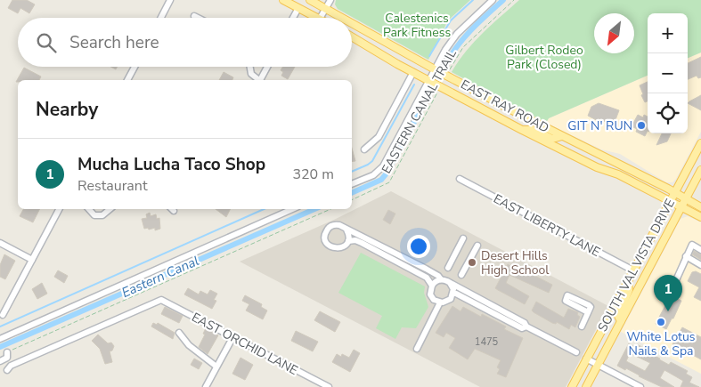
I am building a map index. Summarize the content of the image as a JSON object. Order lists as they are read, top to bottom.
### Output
{
  "streets": {
    "main road": ["EAST RAY ROAD", "SOUTH VAL VISTA DRIVE"],
    "street": ["EAST LIBERTY LANE", "EAST ORCHID LANE"],
    "path": ["EASTERN CANAL TRAIL"]
  },
  "crossings": [
    ["EAST RAY ROAD", "EASTERN CANAL TRAIL"],
    ["EAST RAY ROAD", "SOUTH VAL VISTA DRIVE"],
    ["EAST LIBERTY LANE", "SOUTH VAL VISTA DRIVE"]
  ],
  "water": ["Eastern Canal"],
  "parks": ["Calestenics Park Fitness", "Gilbert Rodeo Park (Closed)"],
  "places": ["GIT N' RUN", "Desert Hills High School", "White Lotus Nails & Spa"],
  "house_numbers": ["1475"],
  "north": "bottom left",
  "page": {
    "map_buttons": ["+", "−"],
    "search": "Search here",
    "heading": "Nearby",
    "list": [
      {
        "mark": "1",
        "name": "Mucha Lucha Taco Shop",
        "note": "Restaurant",
        "value": "320 m"
      }
    ],
    "pins": "1"
  }
}
